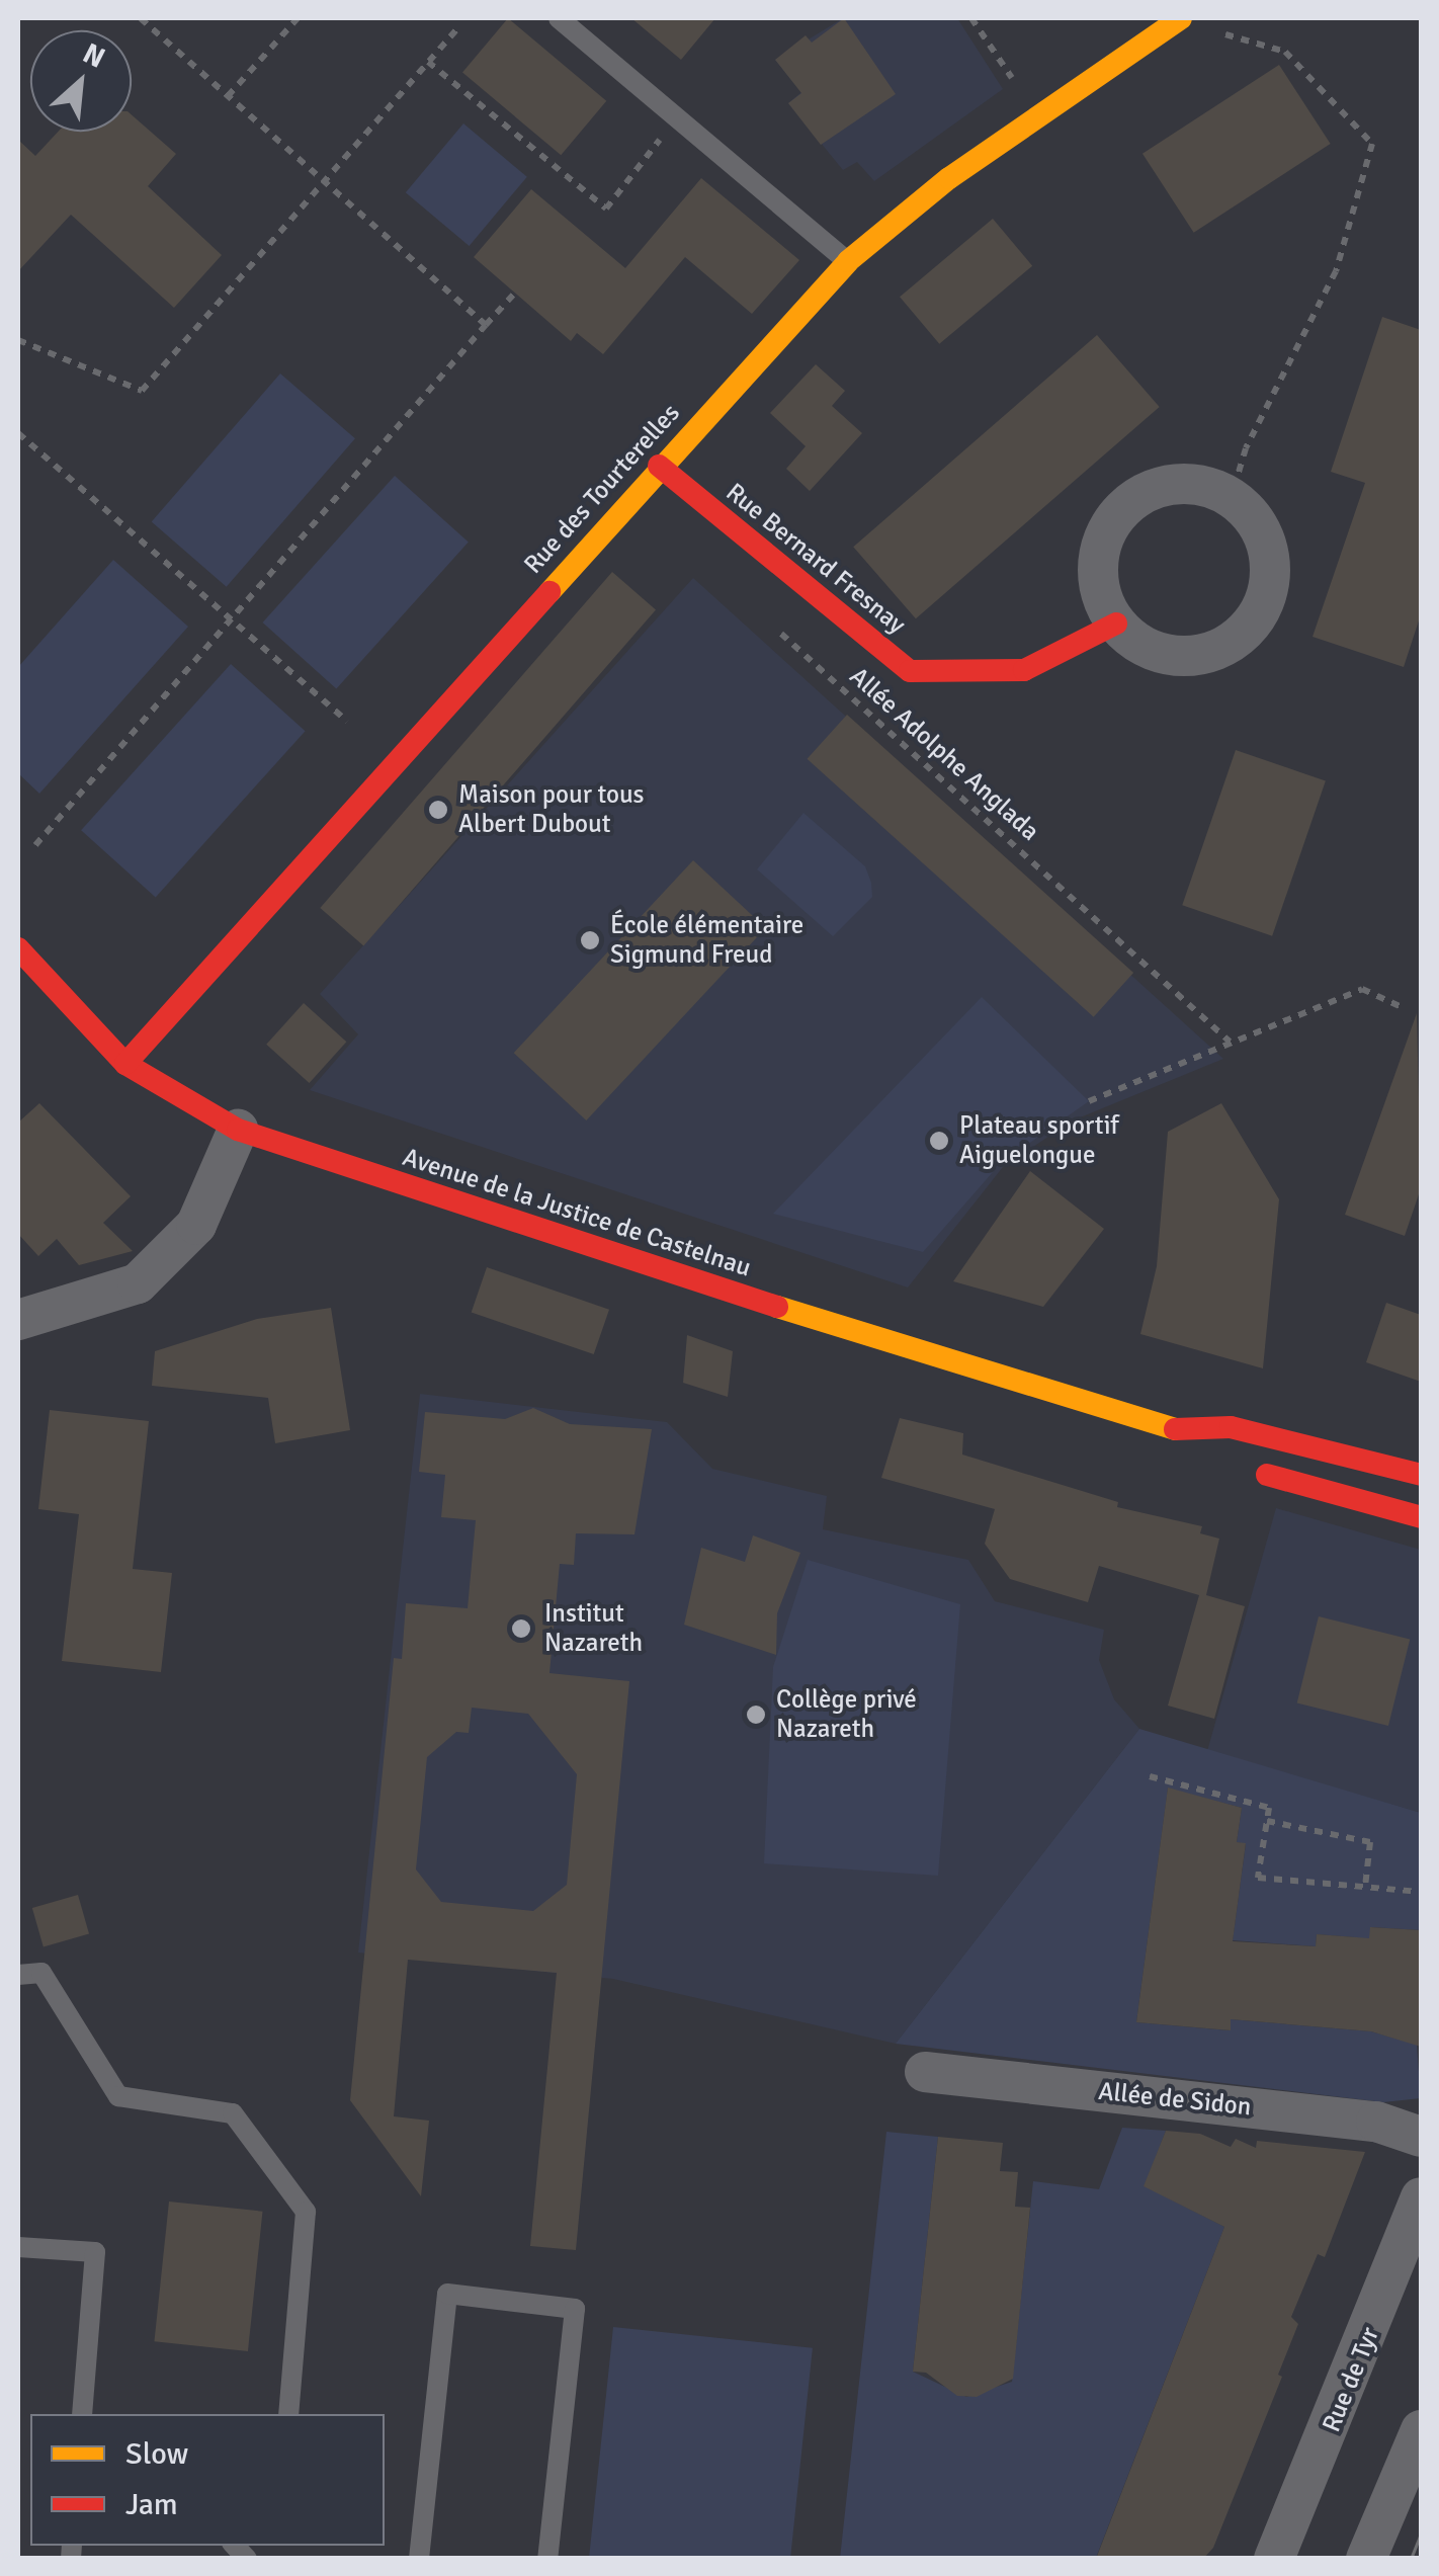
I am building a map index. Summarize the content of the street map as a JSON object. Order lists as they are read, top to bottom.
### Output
{
  "streets": {
    "street": [
      "Rue des Tourterelles",
      "Rue Bernard Fresnay",
      "Avenue de la Justice de Castelnau",
      "Allée de Sidon",
      "Rue de Tyr"
    ],
    "path": ["Allée Adolphe Anglada"]
  },
  "crossings": [
    ["Rue des Tourterelles", "Rue Bernard Fresnay"],
    ["Rue des Tourterelles", "Avenue de la Justice de Castelnau"]
  ],
  "places": [
    "Maison pour tous Albert Dubout",
    "École élémentaire Sigmund Freud",
    "Plateau sportif Aiguelongue",
    "Institut Nazareth",
    "Collège privé Nazareth"
  ],
  "legend": ["Slow", "Jam"],
  "north": "top right"
}
